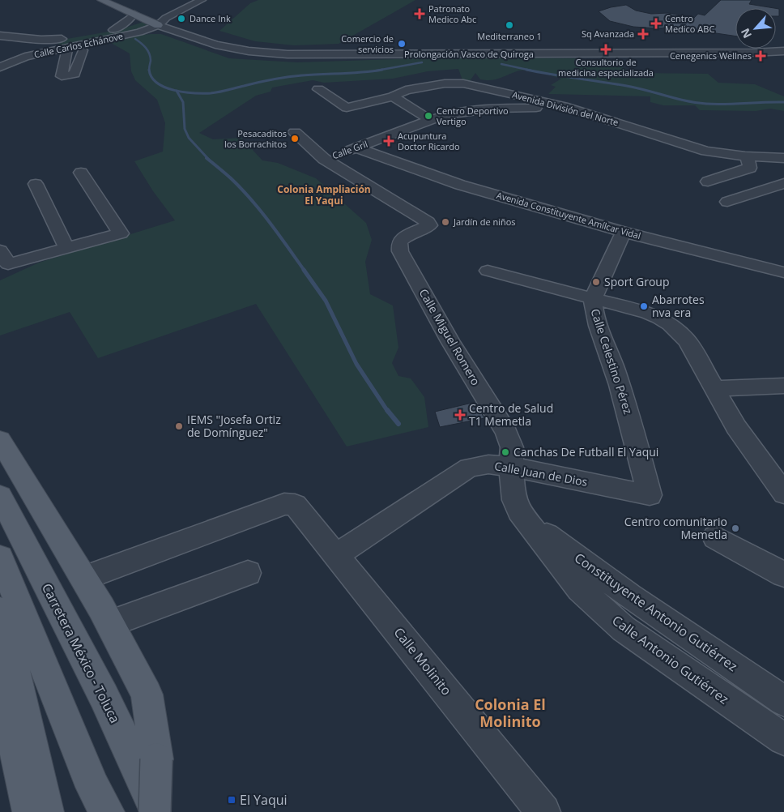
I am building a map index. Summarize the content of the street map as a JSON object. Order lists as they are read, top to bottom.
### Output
{
  "streets": {
    "main road": ["Carretera México - Toluca"],
    "street": [
      "Calle Carlos Echánove",
      "Prolongación Vasco de Quiroga",
      "Avenida División del Norte",
      "Calle Gril",
      "Avenida Constituyente Amílcar Vidal",
      "Calle Miguel Romero",
      "Calle Celestino Pérez",
      "Calle Juan de Dios",
      "Constituyente Antonio Gutiérrez",
      "Calle Antonio Gutiérrez",
      "Calle Molinito"
    ]
  },
  "crossings": [
    ["Calle Carlos Echánove", "Prolongación Vasco de Quiroga"],
    ["Avenida División del Norte", "Calle Gril"],
    ["Calle Gril", "Avenida Constituyente Amílcar Vidal"],
    ["Calle Gril", "Calle Miguel Romero"],
    ["Avenida Constituyente Amílcar Vidal", "Calle Celestino Pérez"],
    ["Calle Miguel Romero", "Calle Juan de Dios"],
    ["Calle Miguel Romero", "Calle Antonio Gutiérrez"],
    ["Calle Celestino Pérez", "Calle Juan de Dios"],
    ["Calle Juan de Dios", "Calle Antonio Gutiérrez"],
    ["Calle Juan de Dios", "Calle Molinito"],
    ["Constituyente Antonio Gutiérrez", "Calle Antonio Gutiérrez"]
  ],
  "districts": ["Colonia Ampliación El Yaqui", "Colonia El Molinito"],
  "places": {
    "health": [
      "Patronato Medico Abc",
      "Centro Medico ABC",
      "Sq Avanzada",
      "Consultorio de medicina especializada",
      "Cenegenics Wellnes",
      "Acupuntura Doctor Ricardo",
      "Centro de Salud T1 Memetla"
    ],
    "other": [
      "Dance Ink",
      "Mediterraneo 1",
      "Comercio de servicios",
      "Centro Deportivo Vertigo",
      "Pesacaditos los Borrachitos",
      "Jardín de niños",
      "Sport Group",
      "Abarrotes nva era",
      "IEMS \"Josefa Ortiz de Domínguez\"",
      "Canchas De Futball El Yaqui",
      "Centro comunitario Memetla"
    ],
    "transit": ["El Yaqui"]
  },
  "north": "bottom left"
}
